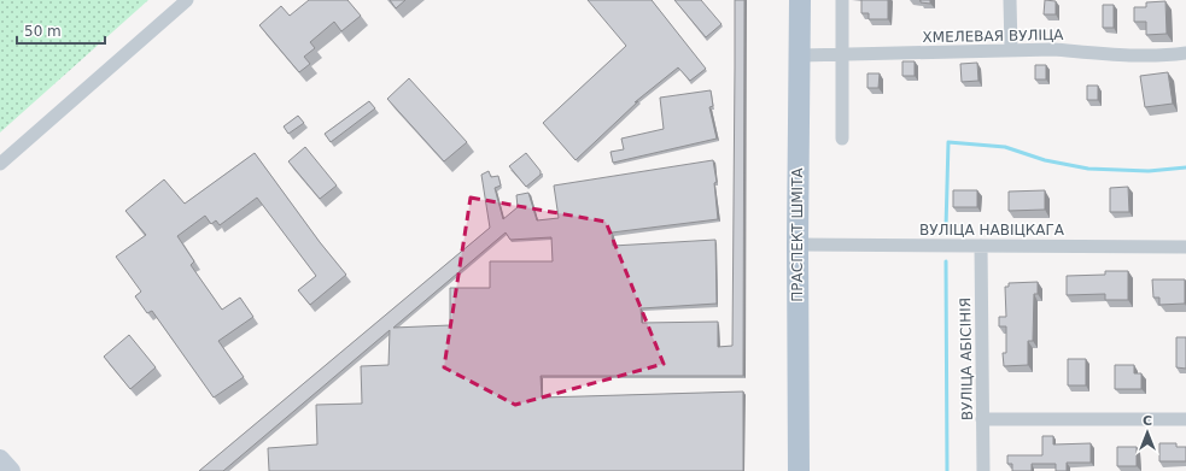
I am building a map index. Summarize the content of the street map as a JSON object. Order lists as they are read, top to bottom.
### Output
{
  "streets": {
    "main road": ["ПРАСПЕКТ ШМІТА"],
    "street": ["ХМЕЛЕВАЯ ВУЛІЦА", "ВУЛІЦА НАВІЦКАГА", "ВУЛІЦА АБІСІНІЯ"]
  },
  "crossings": [
    ["ХМЕЛЕВАЯ ВУЛІЦА", "ПРАСПЕКТ ШМІТА"],
    ["ВУЛІЦА НАВІЦКАГА", "ПРАСПЕКТ ШМІТА"],
    ["ВУЛІЦА НАВІЦКАГА", "ВУЛІЦА АБІСІНІЯ"]
  ],
  "scale_bar": "50 m",
  "north": "top"
}
